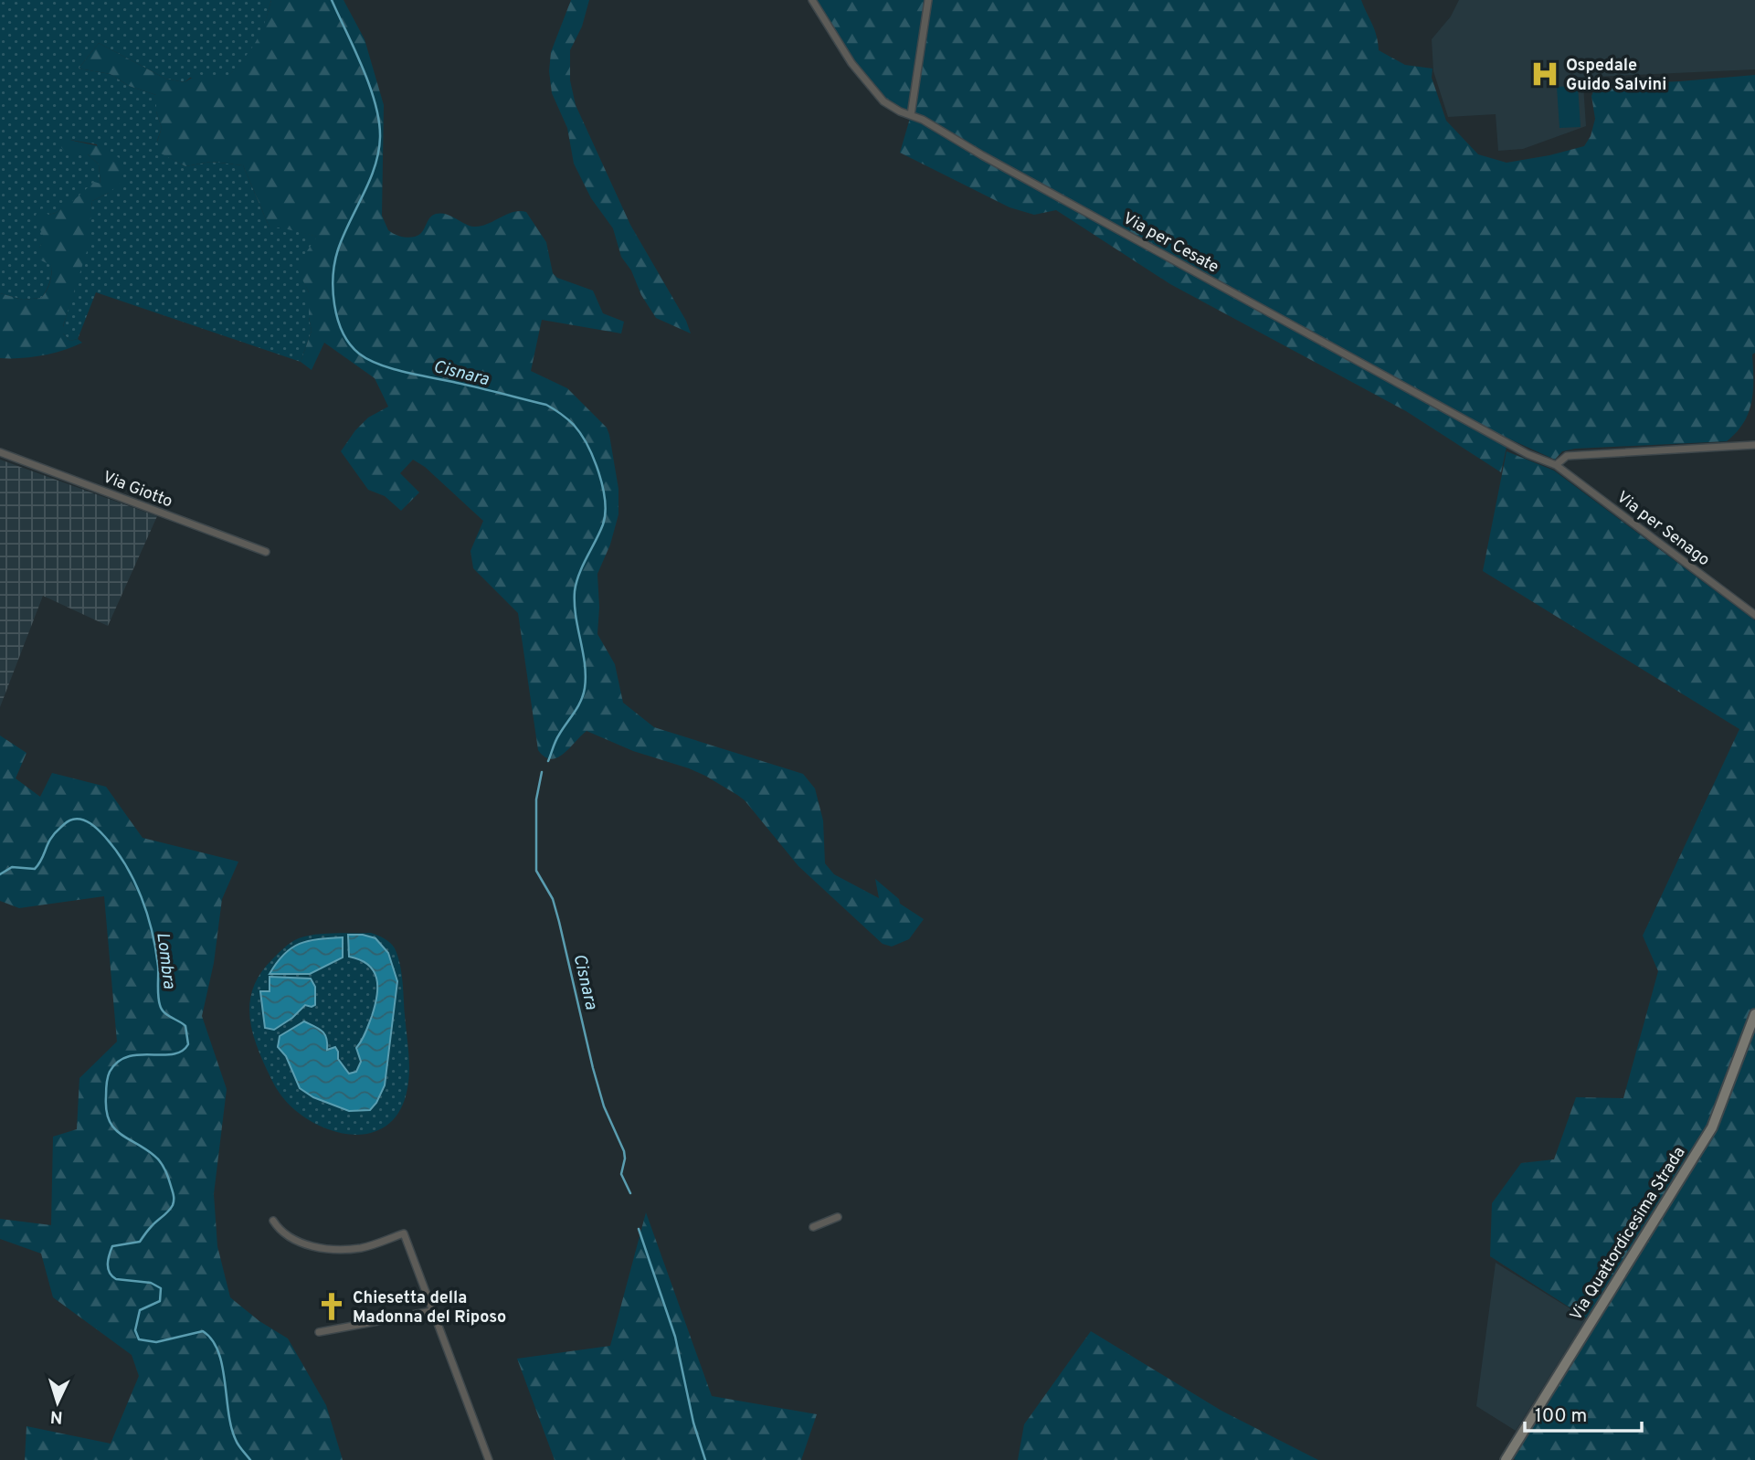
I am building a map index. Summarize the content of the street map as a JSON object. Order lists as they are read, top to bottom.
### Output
{
  "streets": {
    "street": [
      "Via per Cesate",
      "Via Giotto",
      "Via per Senago",
      "Via Quattordicesima Strada"
    ]
  },
  "crossings": [
    ["Via per Cesate", "Via per Senago"]
  ],
  "water": ["Cisnara", "Lombra"],
  "places": {
    "hospital": ["Ospedale Guido Salvini"],
    "church": ["Chiesetta della Madonna del Riposo"]
  },
  "scale_bar": "100 m",
  "north": "bottom"
}
